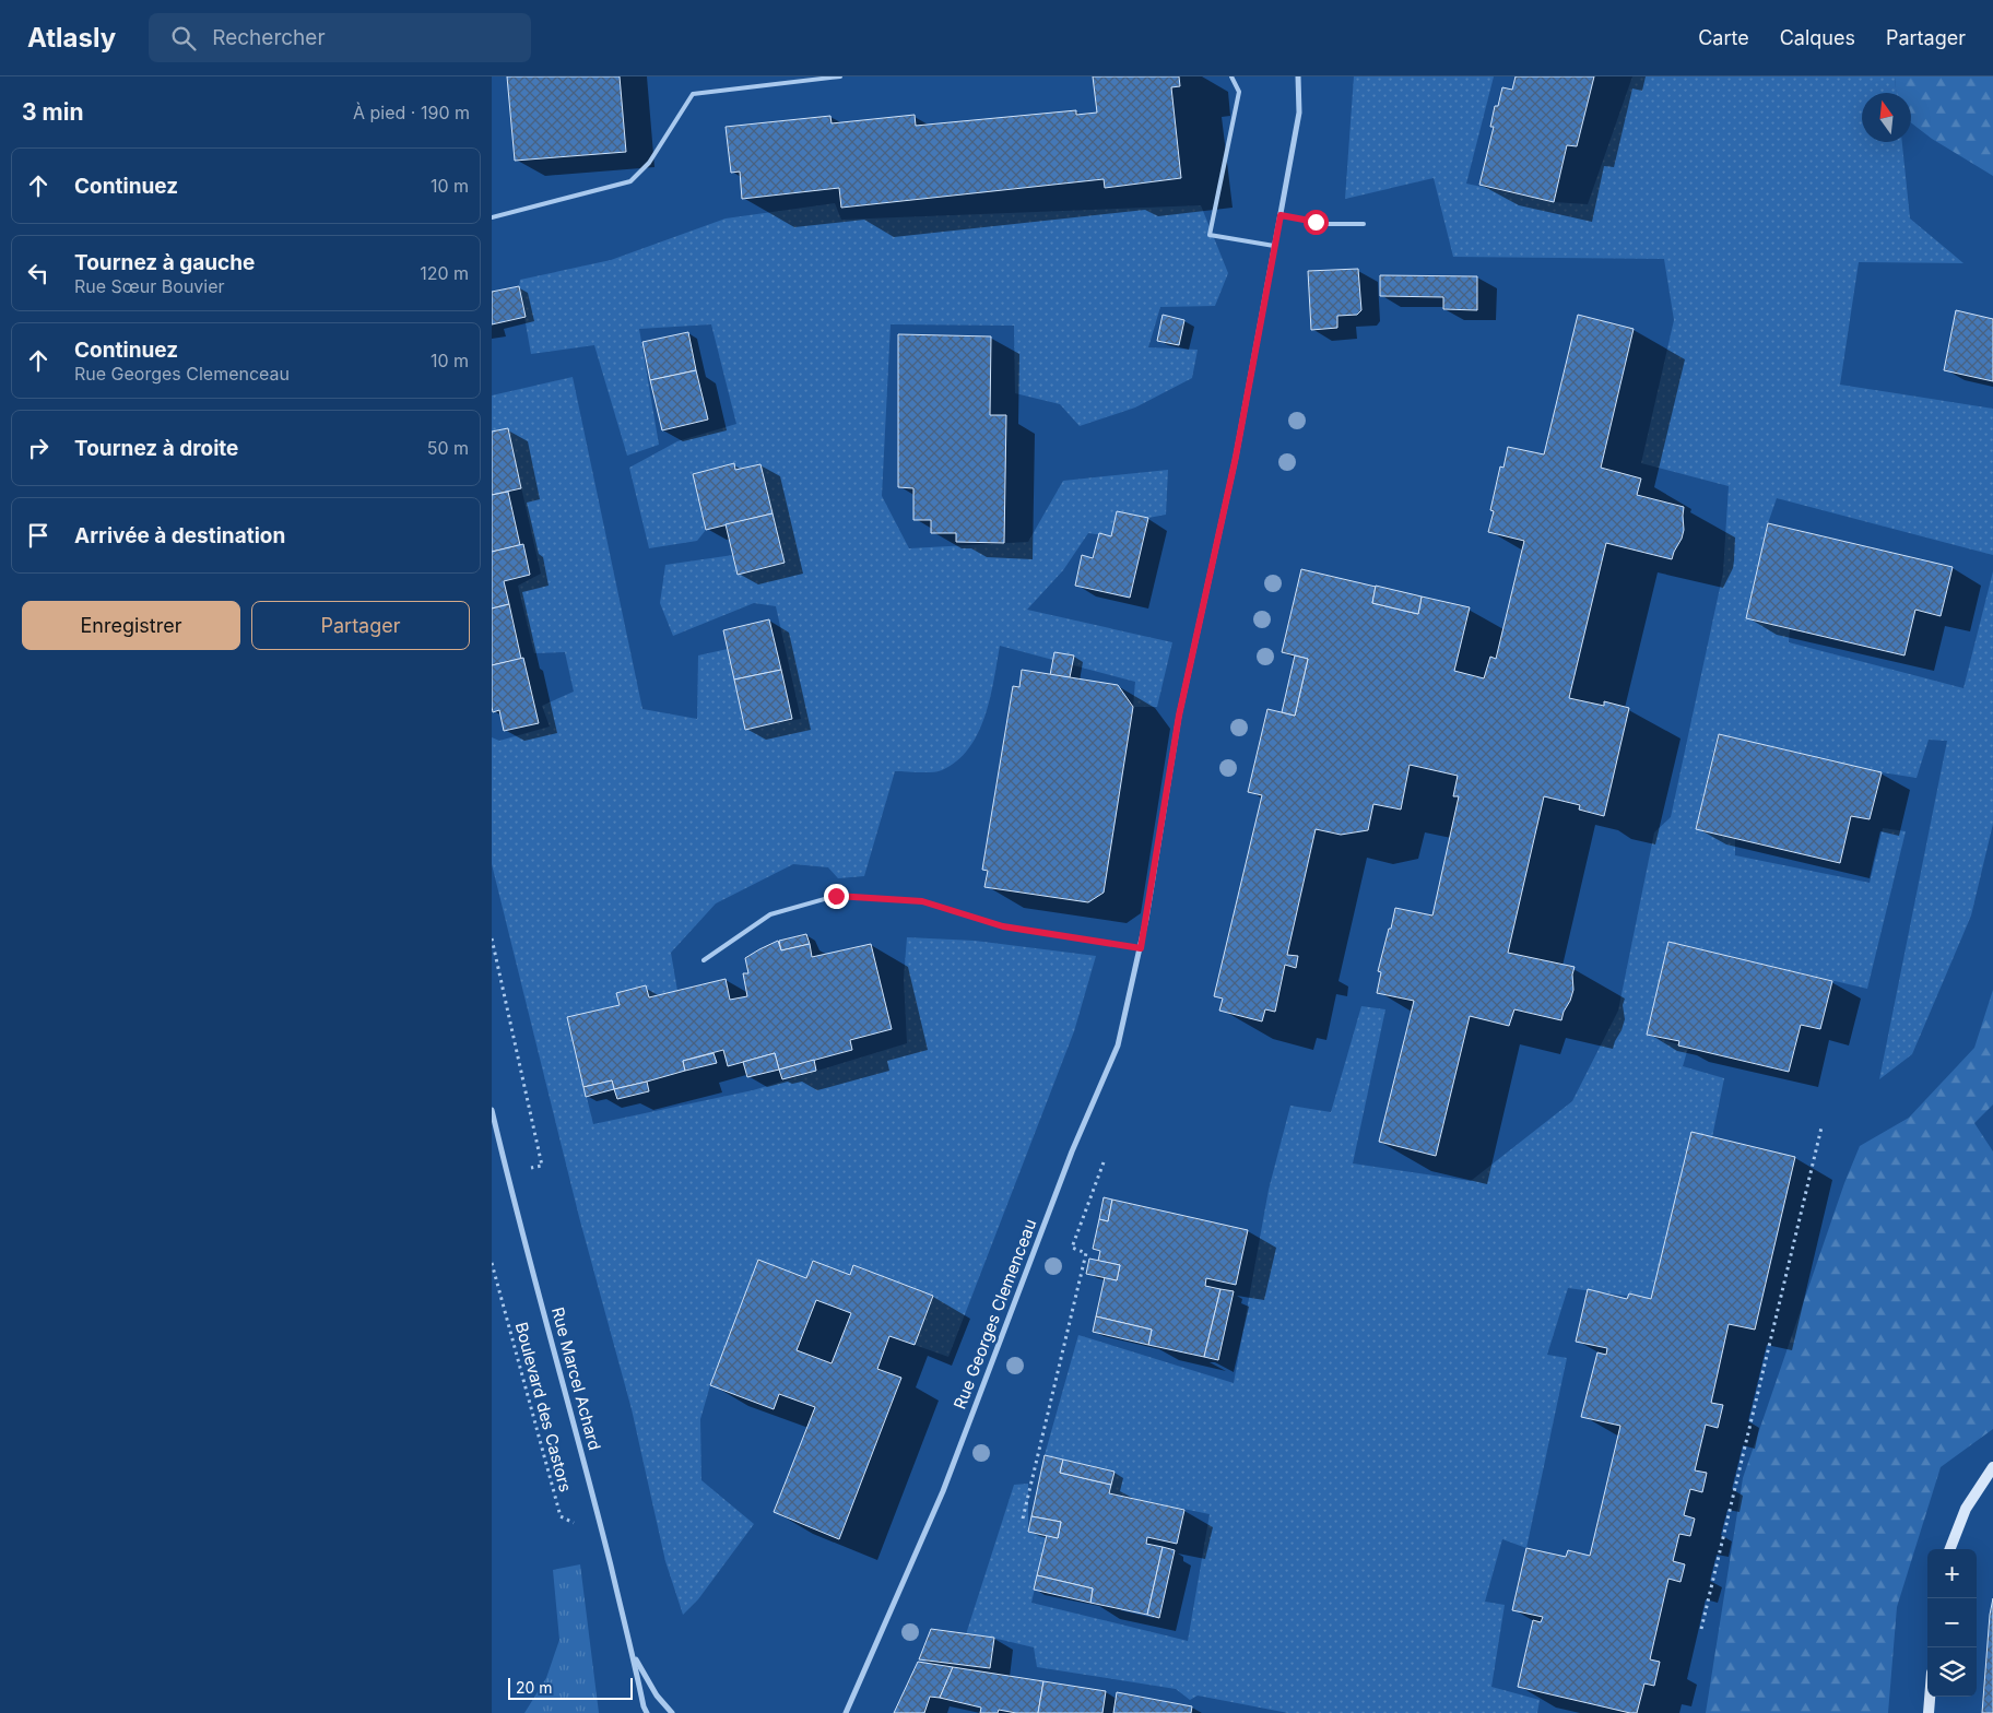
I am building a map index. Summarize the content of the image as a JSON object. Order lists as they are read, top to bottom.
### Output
{
  "streets": {
    "street": ["Rue Georges Clemenceau", "Rue Marcel Achard"],
    "path": ["Boulevard des Castors"]
  },
  "crossings": [
    ["Rue Marcel Achard", "Boulevard des Castors"]
  ],
  "scale_bar": "20 m",
  "north": "top",
  "page": {
    "header": "Atlasly",
    "search": "Rechercher",
    "nav": ["Carte", "Calques", "Partager"],
    "heading": ["3 min", "À pied · 190 m"],
    "list": [
      ["Continuez", "10 m"],
      ["Tournez à gauche", "Rue Sœur Bouvier", "120 m"],
      ["Continuez", "Rue Georges Clemenceau", "10 m"],
      ["Tournez à droite", "50 m"],
      "Arrivée à destination"
    ],
    "buttons": ["Enregistrer", "Partager"],
    "map_buttons": ["+", "−"],
    "scale": "20 m"
  }
}
